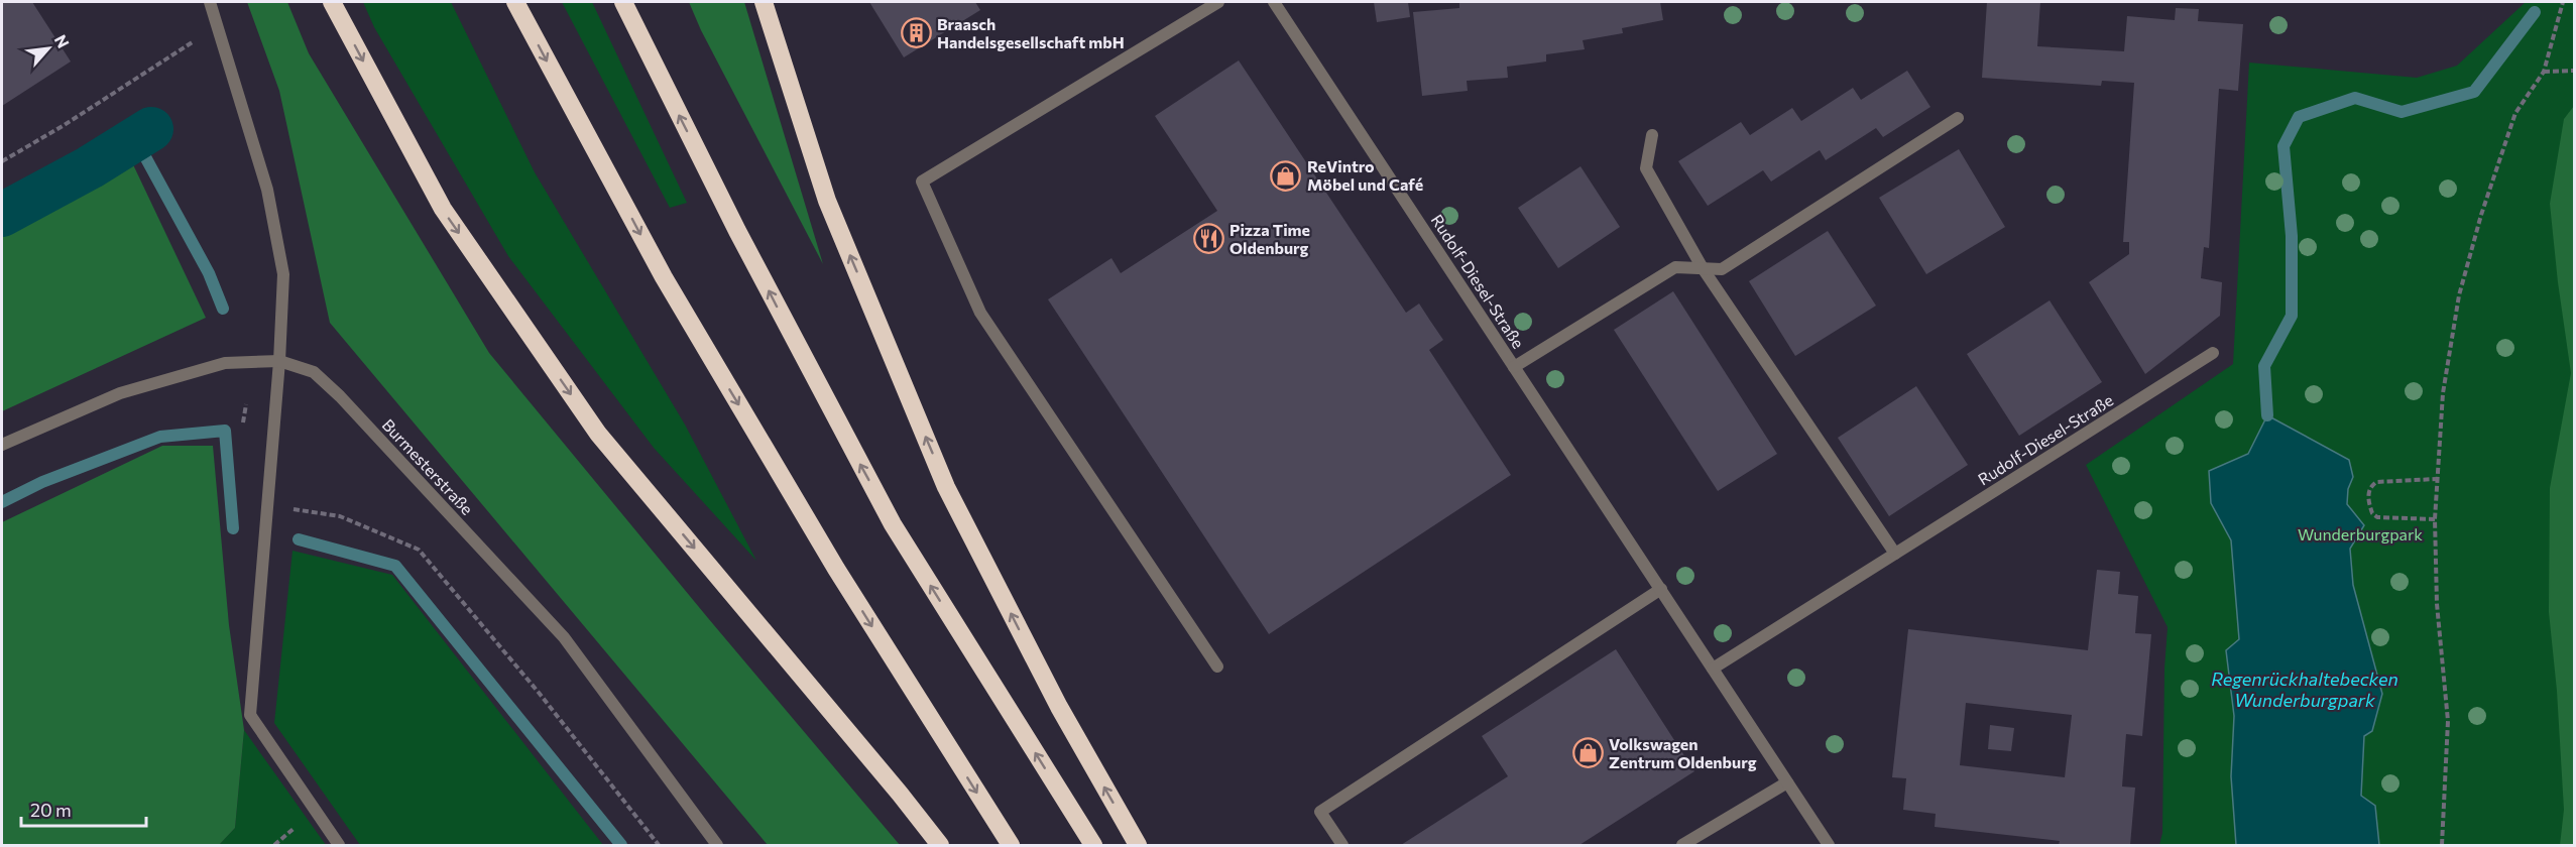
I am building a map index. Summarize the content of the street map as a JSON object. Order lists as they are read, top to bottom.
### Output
{
  "streets": {
    "street": ["Rudolf-Diesel-Straße", "Burmesterstraße"]
  },
  "water": ["Regenrückhaltebecken Wunderburgpark"],
  "parks": ["Wunderburgpark"],
  "places": {
    "building": ["Braasch Handelsgesellschaft mbH"],
    "shop": ["ReVintro Möbel und Café", "Volkswagen Zentrum Oldenburg"],
    "restaurant": ["Pizza Time Oldenburg"]
  },
  "scale_bar": "20 m",
  "north": "top right"
}
